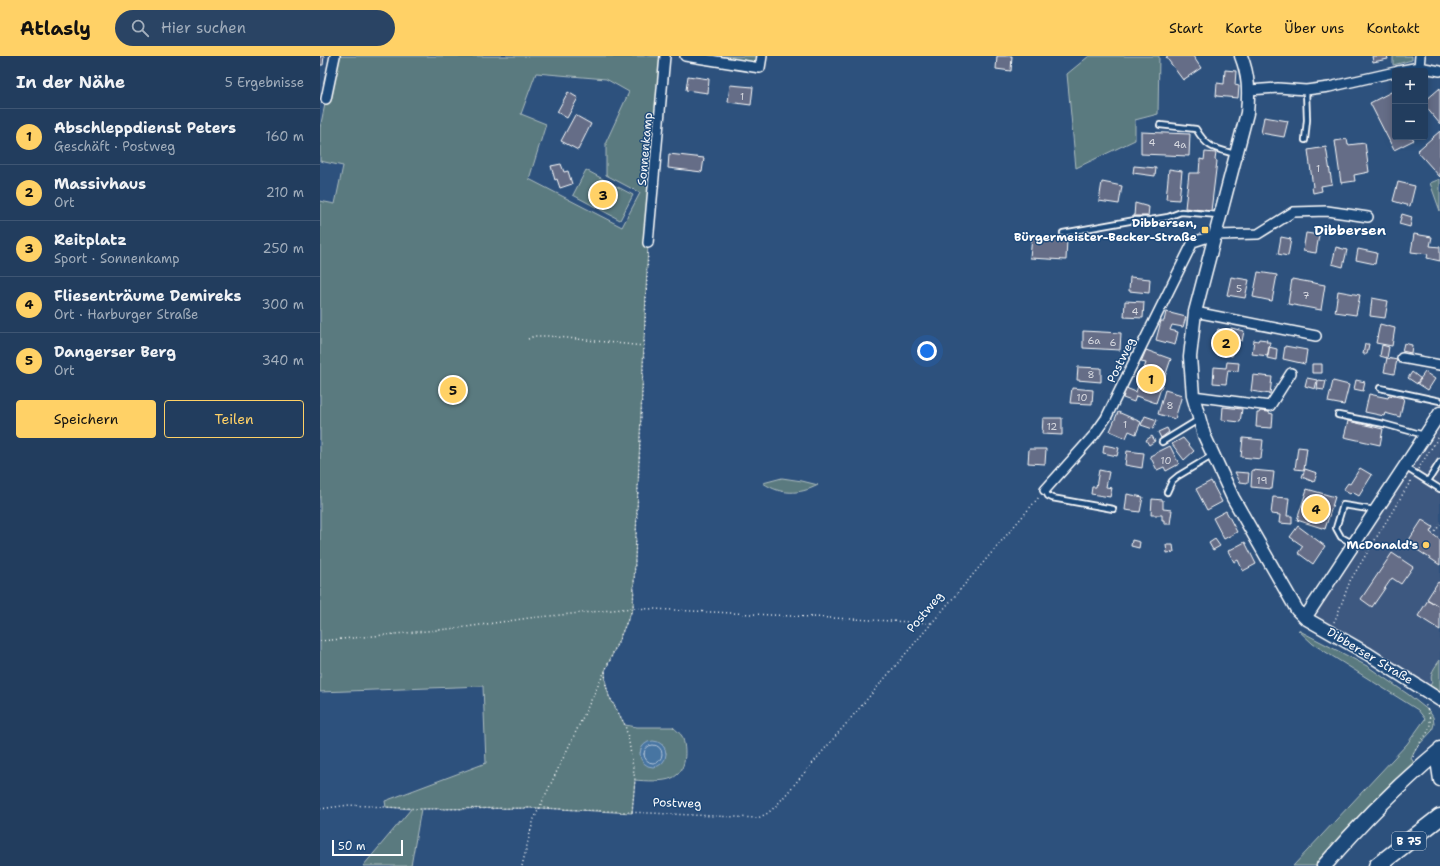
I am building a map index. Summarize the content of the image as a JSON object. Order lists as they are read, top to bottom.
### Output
{
  "streets": {
    "highway": ["B 75"],
    "street": ["Sonnenkamp", "Postweg", "Dibberser Straße"]
  },
  "districts": ["Dibbersen"],
  "places": {
    "transit": ["Dibbersen, Bürgermeister-Becker-Straße"],
    "other": ["McDonald's"]
  },
  "house_numbers": [
    "1",
    "4",
    "4a",
    "1",
    "5",
    "7",
    "4",
    "6a",
    "6",
    "8",
    "10",
    "8",
    "1",
    "12",
    "10",
    "19"
  ],
  "scale_bar": "50 m",
  "page": {
    "header": "Atlasly",
    "search": "Hier suchen",
    "nav": [
      "Start",
      "Karte",
      "Über uns",
      "Kontakt"
    ],
    "heading": ["In der Nähe", "5 Ergebnisse"],
    "map_buttons": ["+", "−"],
    "list": [
      {
        "mark": "1",
        "name": "Abschleppdienst Peters",
        "note": "Geschäft · Postweg",
        "value": "160 m"
      },
      {
        "mark": "2",
        "name": "Massivhaus",
        "note": "Ort",
        "value": "210 m"
      },
      {
        "mark": "3",
        "name": "Reitplatz",
        "note": "Sport · Sonnenkamp",
        "value": "250 m"
      },
      {
        "mark": "4",
        "name": "Fliesenträume Demireks",
        "note": "Ort · Harburger Straße",
        "value": "300 m"
      },
      {
        "mark": "5",
        "name": "Dangerser Berg",
        "note": "Ort",
        "value": "340 m"
      }
    ],
    "pins": [
      "3",
      "2",
      "1",
      "5",
      "4"
    ],
    "buttons": ["Speichern", "Teilen"],
    "scale": "50 m"
  }
}
